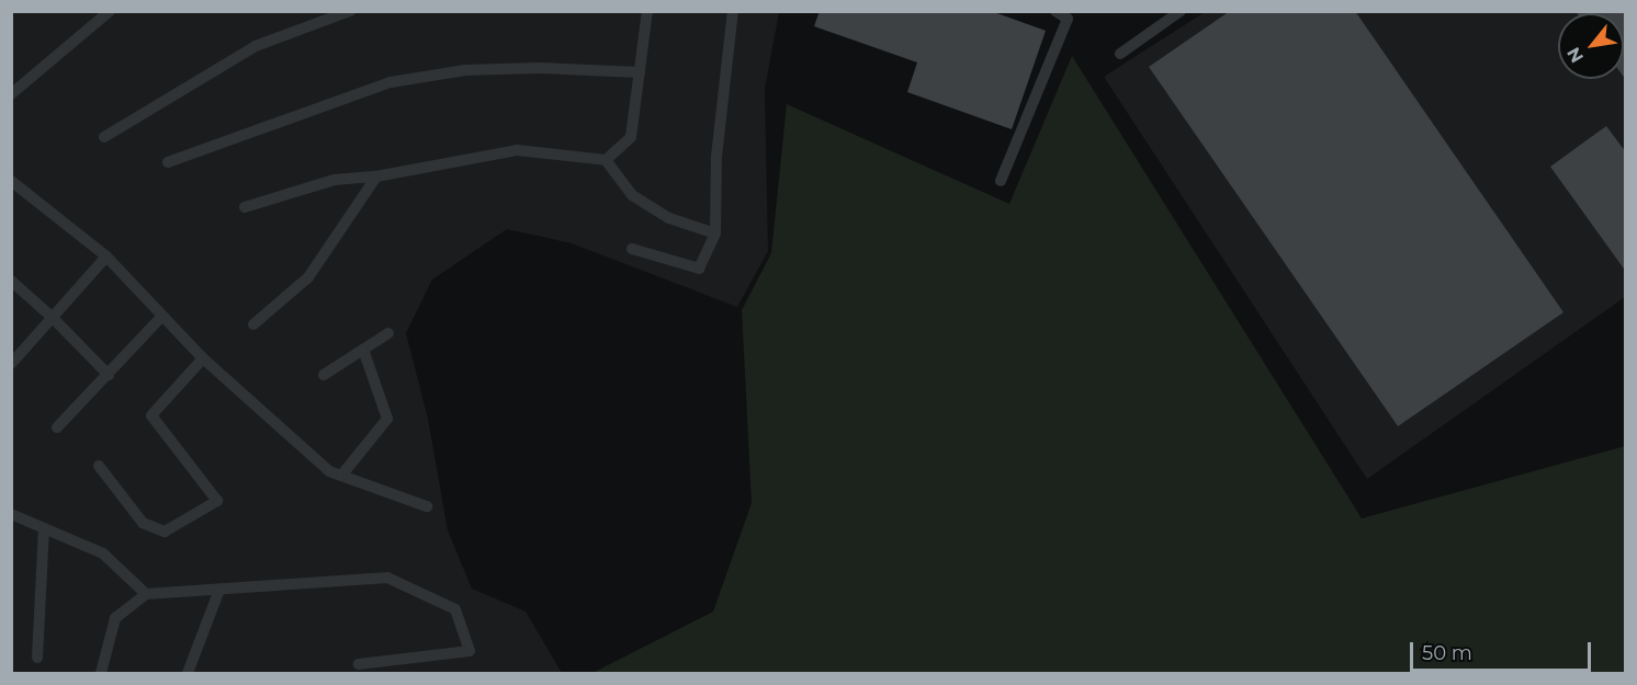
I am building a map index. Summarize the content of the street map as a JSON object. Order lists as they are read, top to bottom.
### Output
{
  "scale_bar": "50 m",
  "north": "bottom left"
}
